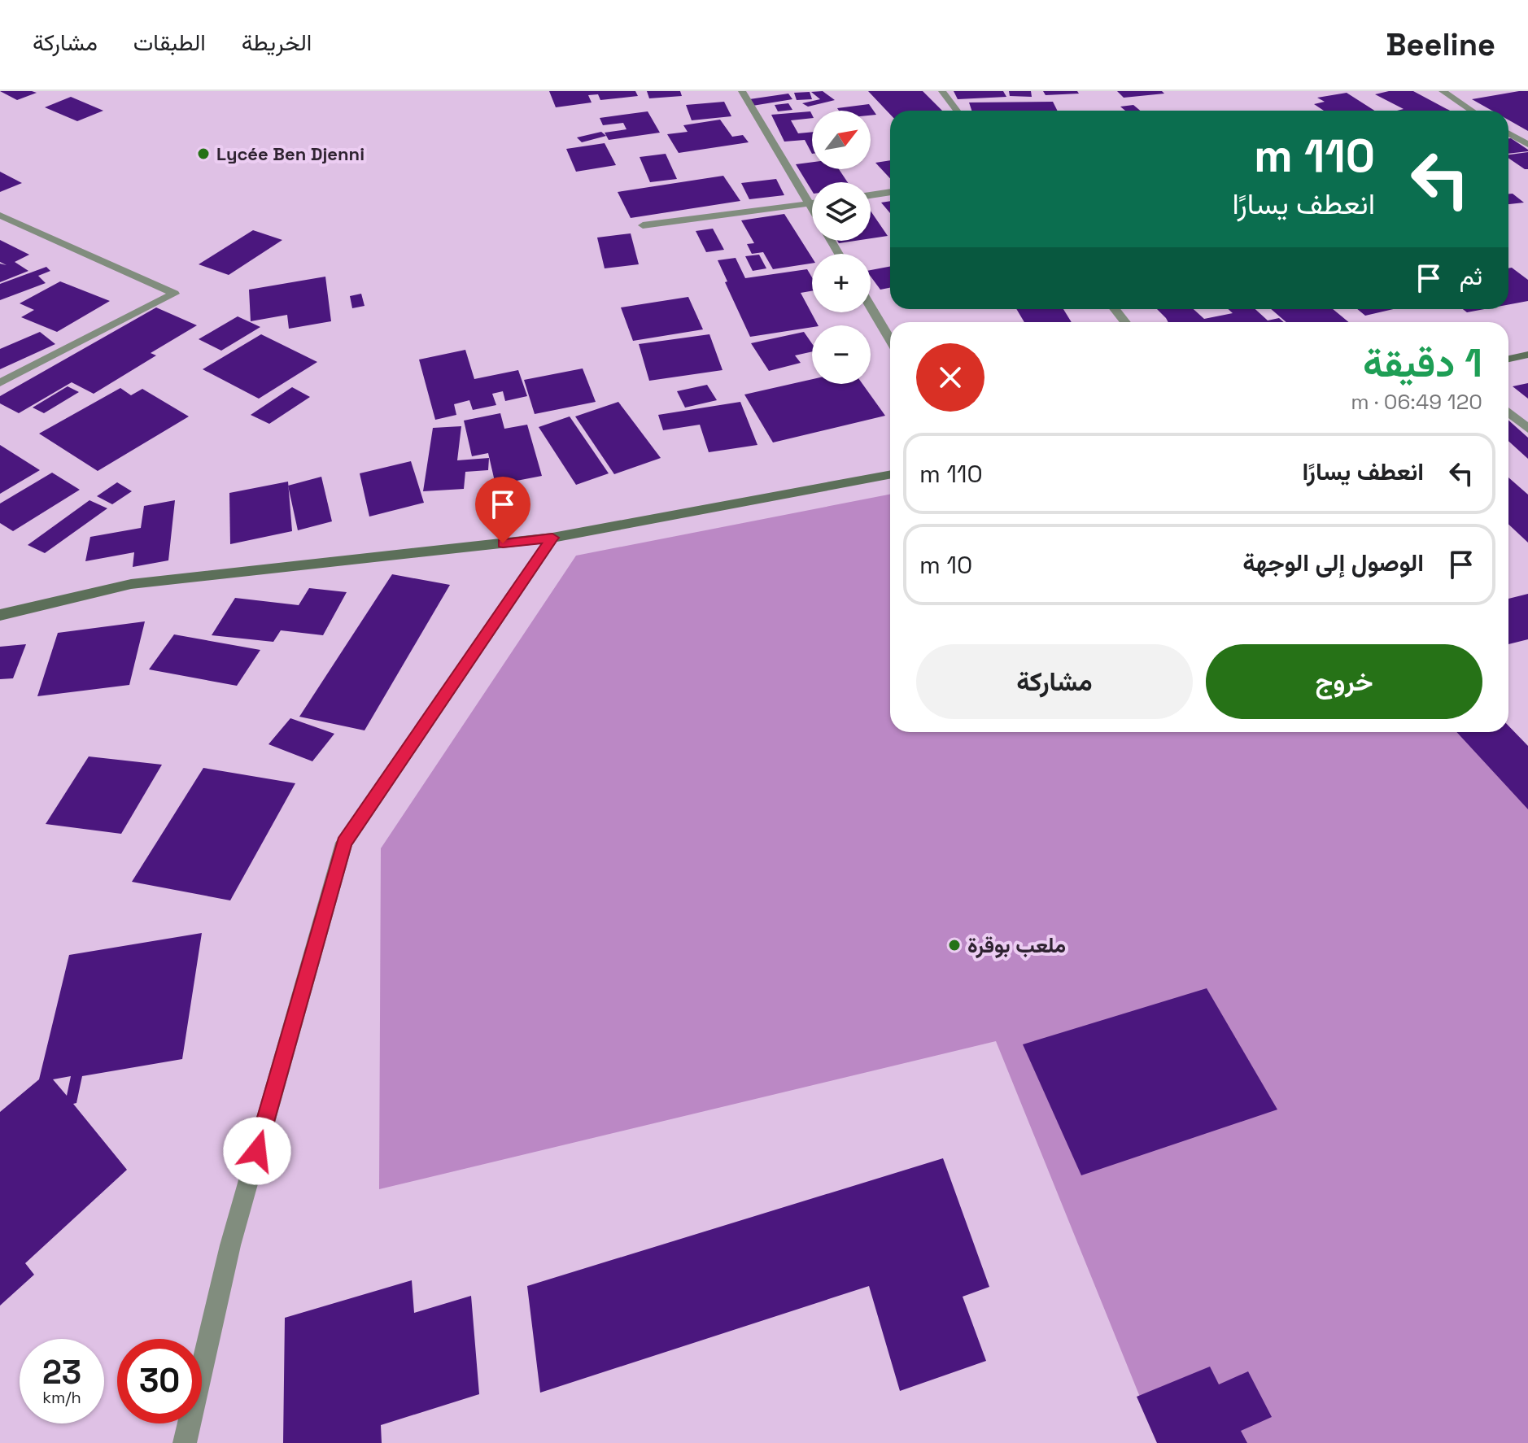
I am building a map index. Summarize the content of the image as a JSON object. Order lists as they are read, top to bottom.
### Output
{
  "places": ["Lycée Ben Djenni", "ملعب بوقرة"],
  "north": "top right",
  "page": {
    "header": "Beeline",
    "nav": ["الخريطة", "الطبقات", "مشاركة"],
    "map_buttons": ["+", "−"],
    "turn": ["110 m", "انعطف يسارًا"],
    "then": "ثم",
    "heading": ["1 دقيقة", "120 m · 06:49"],
    "list": [
      {
        "name": "انعطف يسارًا",
        "value": "110 m"
      },
      {
        "name": "الوصول إلى الوجهة",
        "value": "10 m"
      }
    ],
    "buttons": ["خروج", "مشاركة"],
    "speed": "23 km/h",
    "limit": "30"
  }
}
